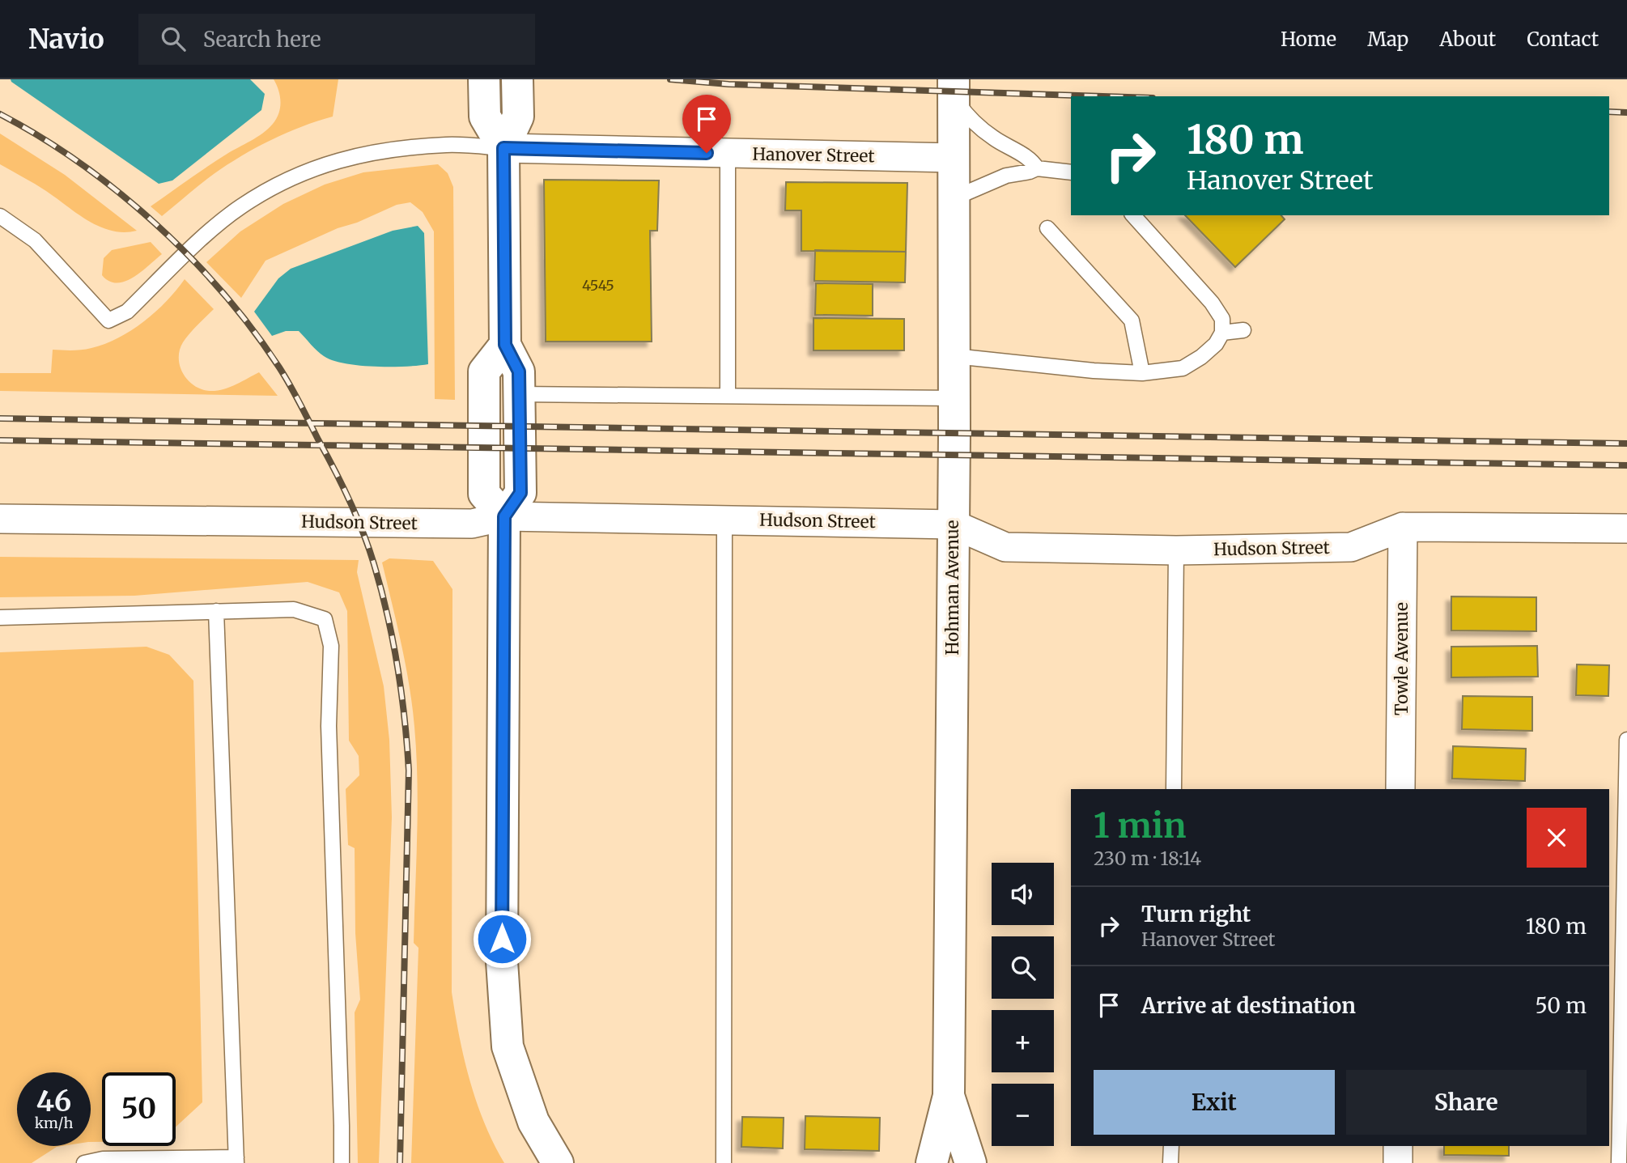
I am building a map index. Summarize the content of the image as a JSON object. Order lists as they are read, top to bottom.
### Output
{
  "streets": {
    "main road": ["Hohman Avenue"],
    "street": ["Hanover Street", "Hudson Street", "Towle Avenue"]
  },
  "crossings": [
    ["Hanover Street", "Hohman Avenue"],
    ["Hudson Street", "Hohman Avenue"],
    ["Hudson Street", "Towle Avenue"]
  ],
  "house_numbers": ["4545"],
  "page": {
    "header": "Navio",
    "search": "Search here",
    "nav": [
      "Home",
      "Map",
      "About",
      "Contact"
    ],
    "turn": ["180 m", "Hanover Street"],
    "heading": ["1 min", "230 m · 18:14"],
    "map_buttons": ["+", "−"],
    "list": [
      {
        "name": "Turn right",
        "note": "Hanover Street",
        "value": "180 m"
      },
      {
        "name": "Arrive at destination",
        "value": "50 m"
      }
    ],
    "buttons": ["Exit", "Share"],
    "speed": "46 km/h",
    "limit": "50"
  }
}
